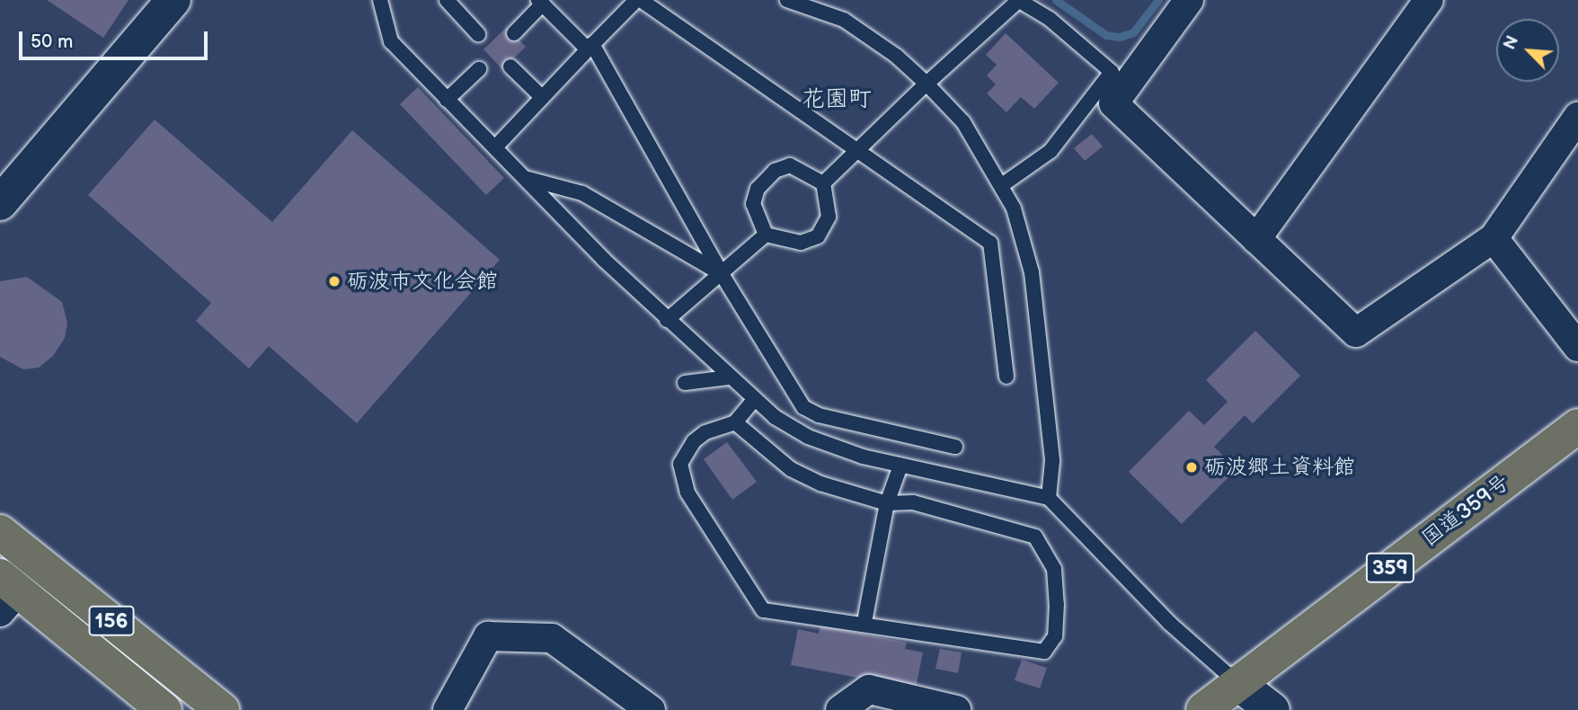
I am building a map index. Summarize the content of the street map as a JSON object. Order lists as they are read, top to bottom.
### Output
{
  "streets": {
    "highway": ["国道359号", "359", "156"]
  },
  "districts": ["花園町"],
  "places": ["砺波市文化会館", "砺波郷土資料館"],
  "scale_bar": "50 m",
  "north": "top left"
}
